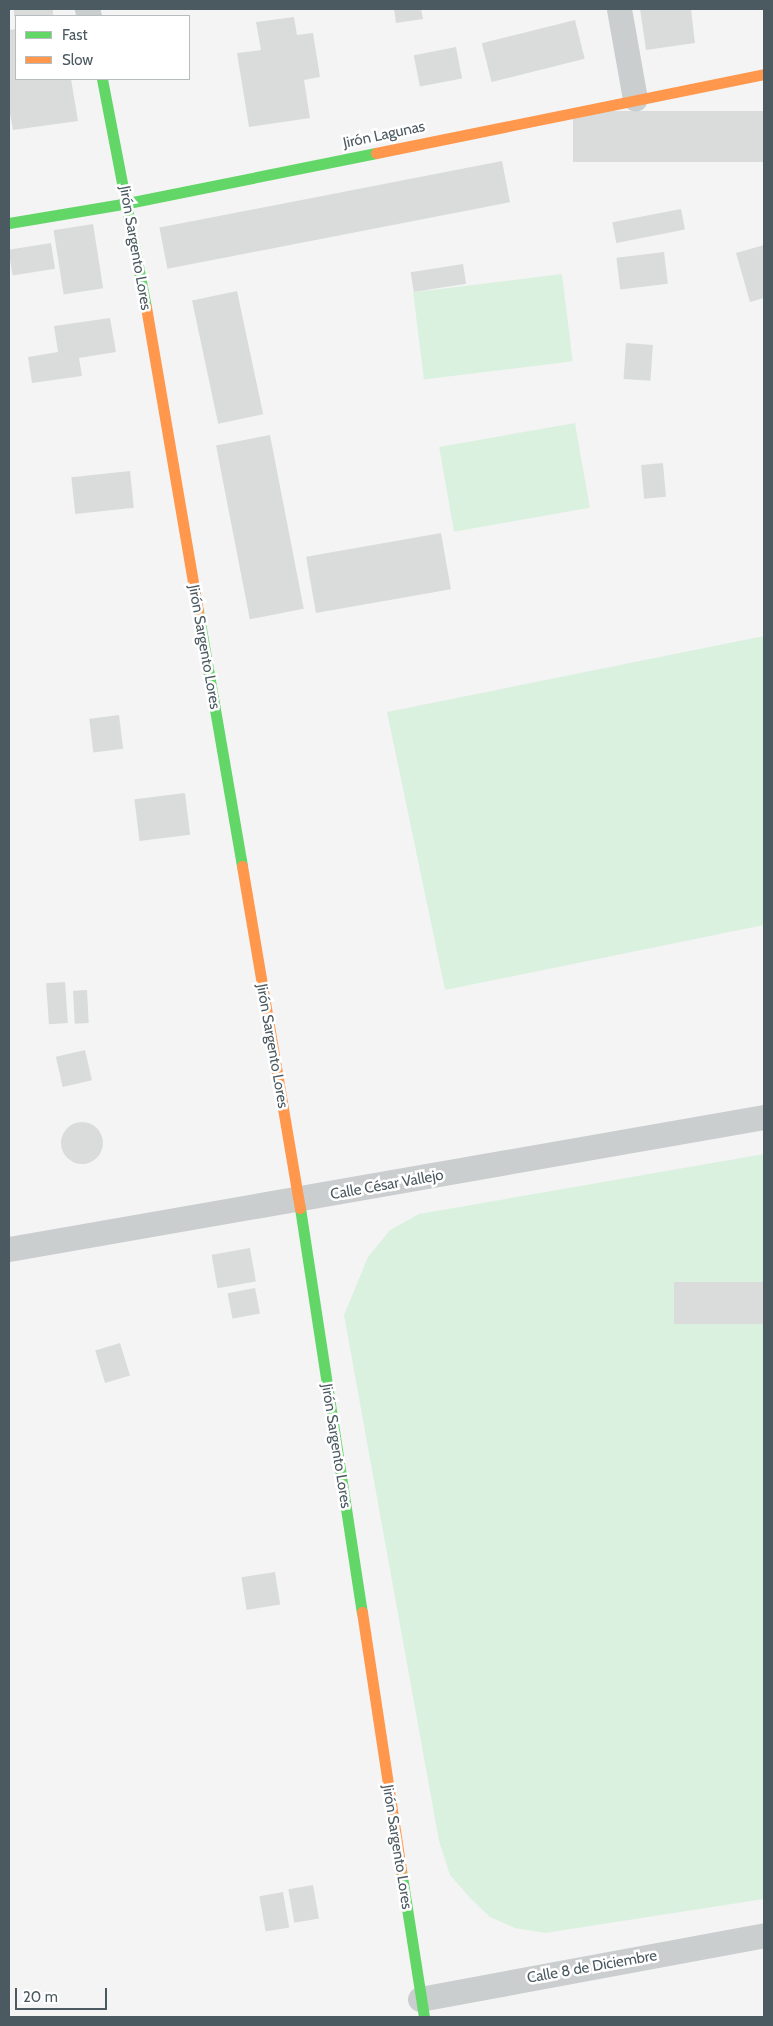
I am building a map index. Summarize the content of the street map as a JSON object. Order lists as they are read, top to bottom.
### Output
{
  "streets": {
    "street": [
      "Jirón Lagunas",
      "Jirón Sargento Lores",
      "Calle César Vallejo",
      "Calle 8 de Diciembre"
    ]
  },
  "crossings": [
    ["Jirón Lagunas", "Jirón Sargento Lores"],
    ["Jirón Sargento Lores", "Calle César Vallejo"],
    ["Jirón Sargento Lores", "Calle 8 de Diciembre"]
  ],
  "legend": ["Fast", "Slow"],
  "scale_bar": "20 m"
}
